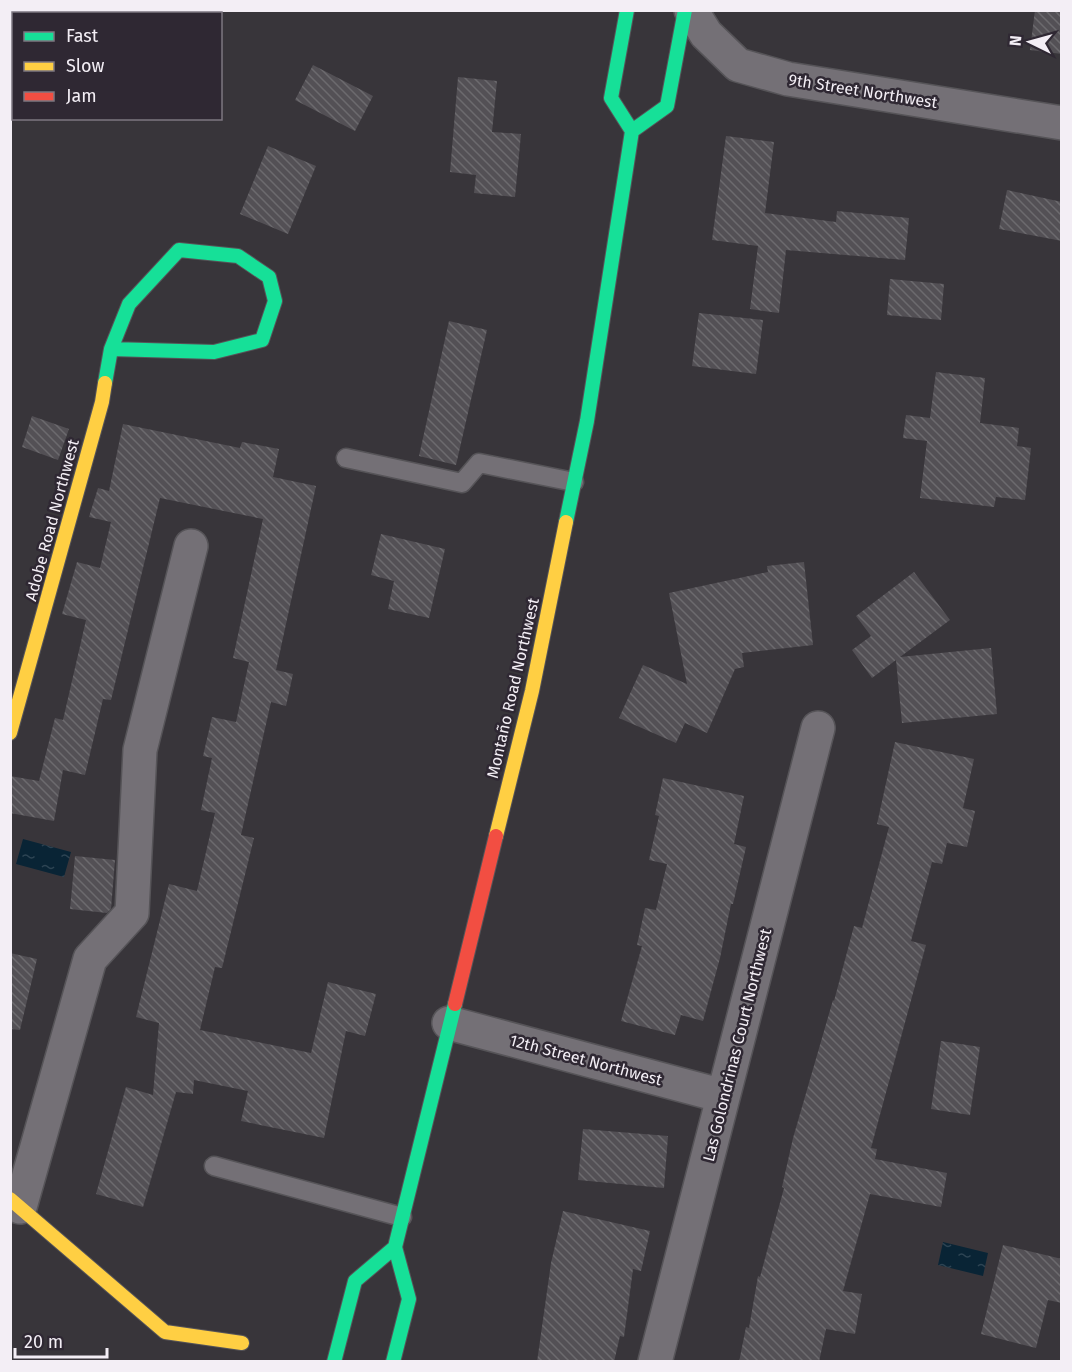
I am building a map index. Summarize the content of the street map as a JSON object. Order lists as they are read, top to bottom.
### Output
{
  "streets": {
    "main road": ["Adobe Road Northwest", "Montaño Road Northwest"],
    "street": ["9th Street Northwest", "Las Golondrinas Court Northwest", "12th Street Northwest"]
  },
  "crossings": [
    ["Montaño Road Northwest", "12th Street Northwest"],
    ["Las Golondrinas Court Northwest", "12th Street Northwest"]
  ],
  "legend": ["Fast", "Slow", "Jam"],
  "scale_bar": "20 m",
  "north": "left"
}
